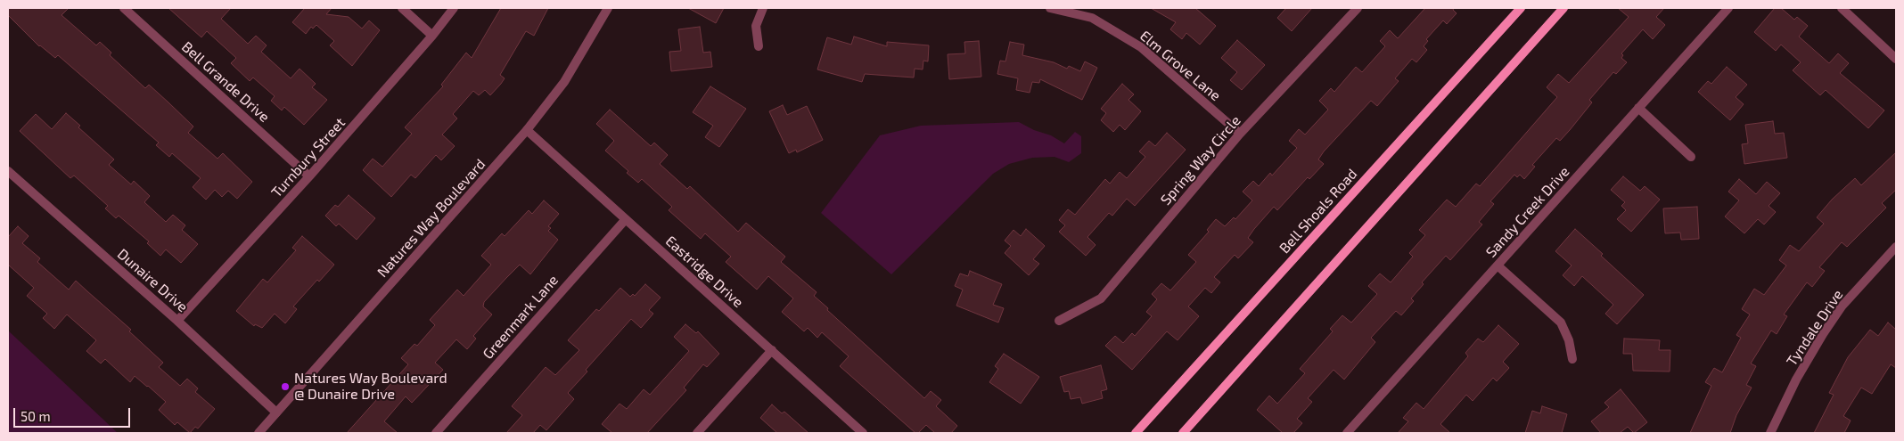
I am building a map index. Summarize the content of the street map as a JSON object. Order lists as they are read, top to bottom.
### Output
{
  "streets": {
    "main road": ["Bell Shoals Road"],
    "street": [
      "Elm Grove Lane",
      "Bell Grande Drive",
      "Turnbury Street",
      "Spring Way Circle",
      "Sandy Creek Drive",
      "Natures Way Boulevard",
      "Eastridge Drive",
      "Dunaire Drive",
      "Greenmark Lane",
      "Tyndale Drive"
    ]
  },
  "crossings": [
    ["Elm Grove Lane", "Spring Way Circle"],
    ["Bell Grande Drive", "Turnbury Street"],
    ["Turnbury Street", "Dunaire Drive"],
    ["Natures Way Boulevard", "Eastridge Drive"],
    ["Natures Way Boulevard", "Dunaire Drive"],
    ["Eastridge Drive", "Greenmark Lane"]
  ],
  "places": ["Natures Way Boulevard @ Dunaire Drive"],
  "scale_bar": "50 m"
}
